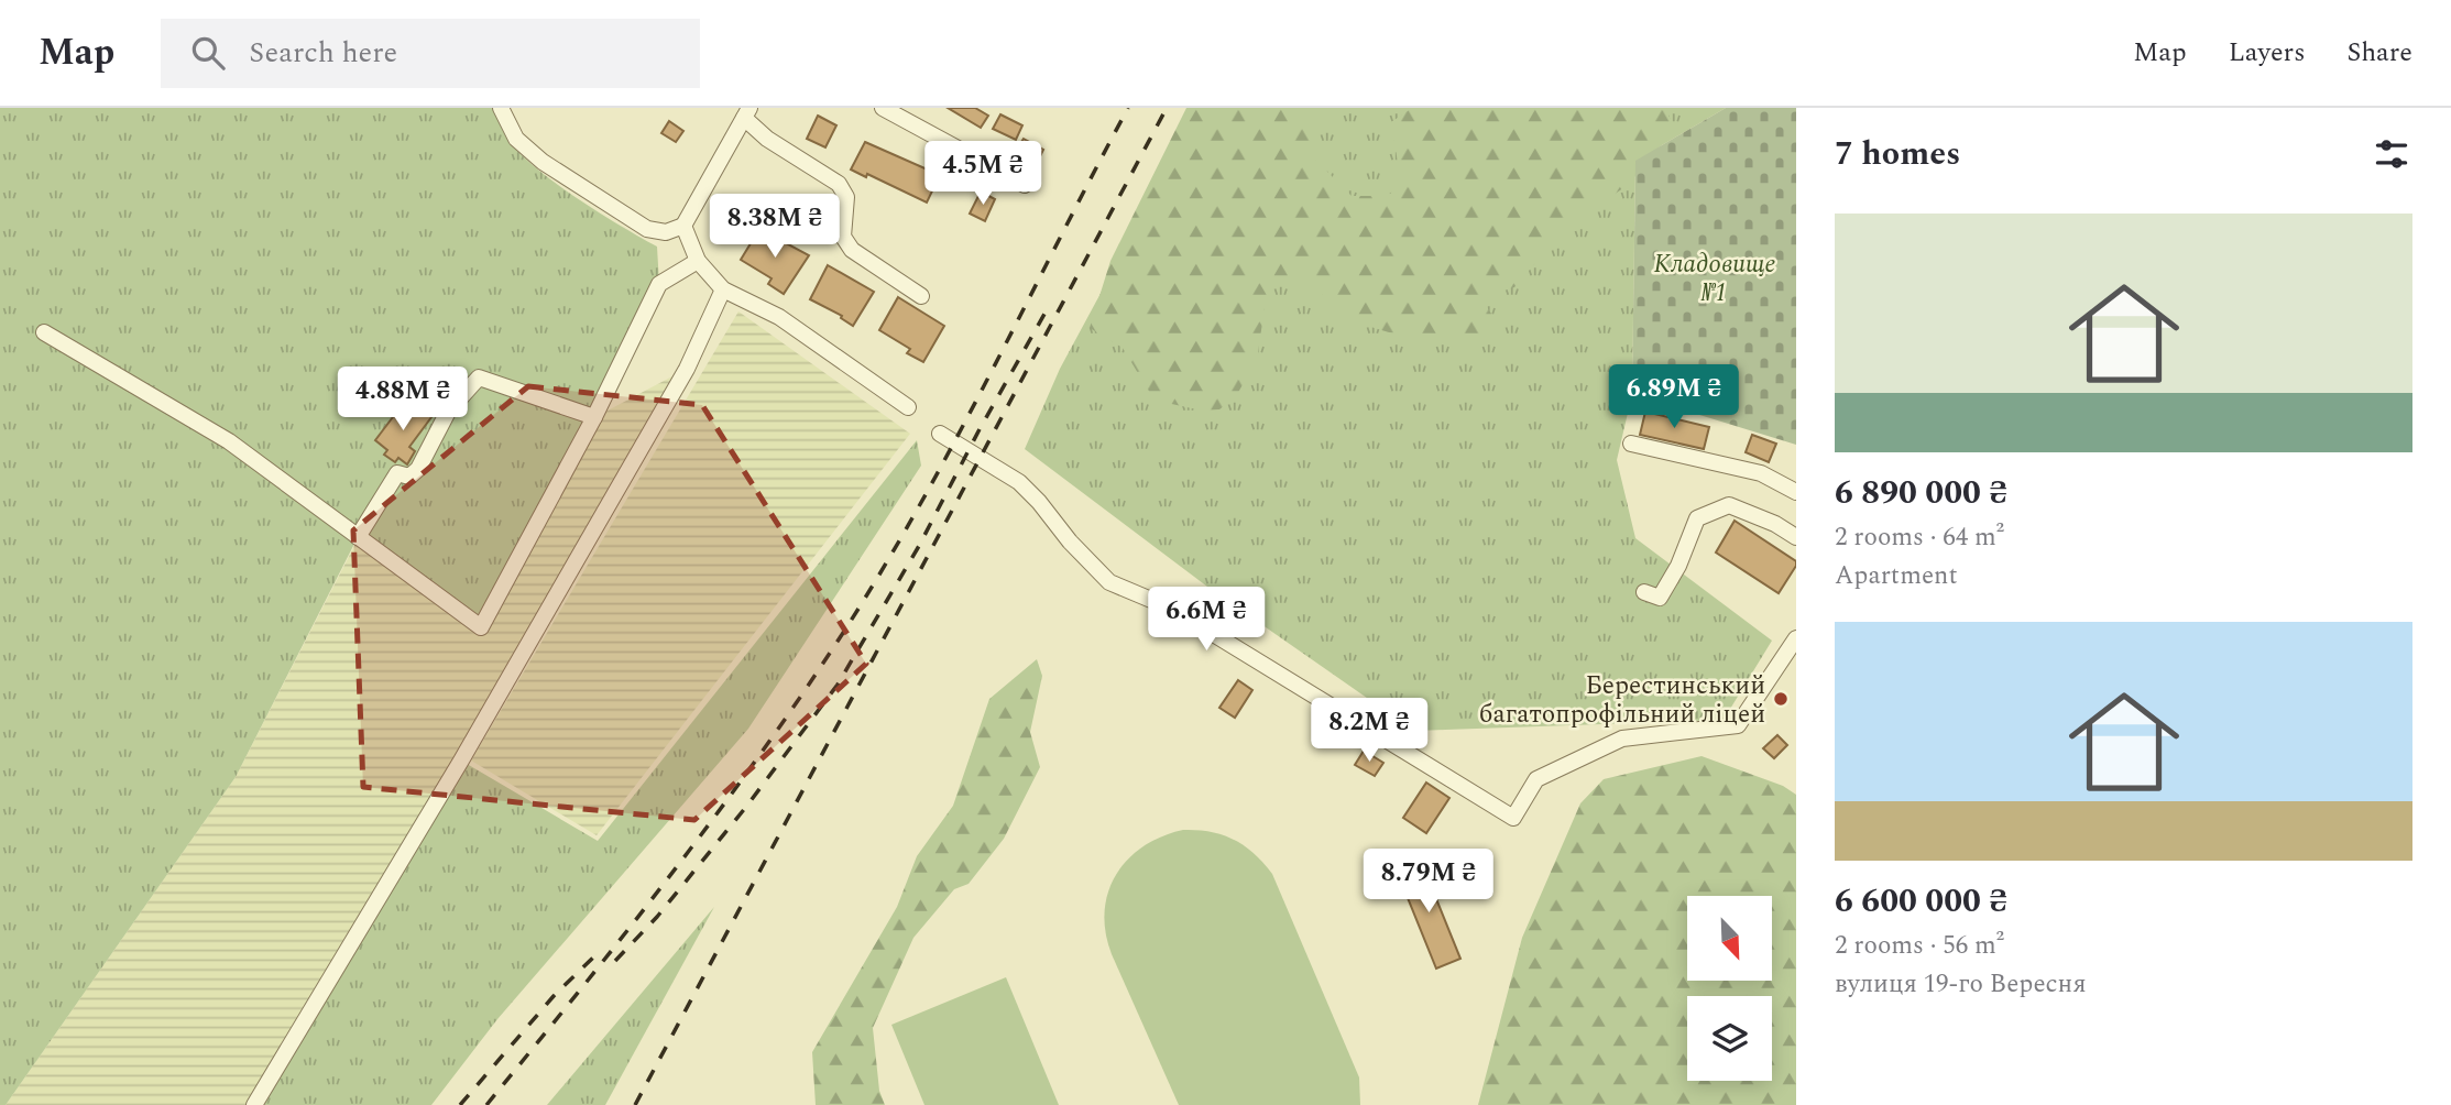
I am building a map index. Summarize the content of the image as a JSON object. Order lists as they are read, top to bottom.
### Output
{
  "parks": ["Кладовище №1"],
  "places": ["Берестинський багатопрофільний ліцей"],
  "north": "bottom right",
  "page": {
    "header": "Map",
    "search": "Search here",
    "nav": ["Map", "Layers", "Share"],
    "heading": "7 homes",
    "price": [
      "4.5M ₴",
      "8.38M ₴",
      "6.89M ₴",
      "4.88M ₴",
      "6.6M ₴",
      "8.2M ₴",
      "8.79M ₴"
    ],
    "list": [
      {
        "name": "6 890 000 ₴",
        "note": "2 rooms · 64 m² · Apartment"
      },
      {
        "name": "6 600 000 ₴",
        "note": "2 rooms · 56 m² · вулиця 19-го Вересня"
      }
    ]
  }
}
